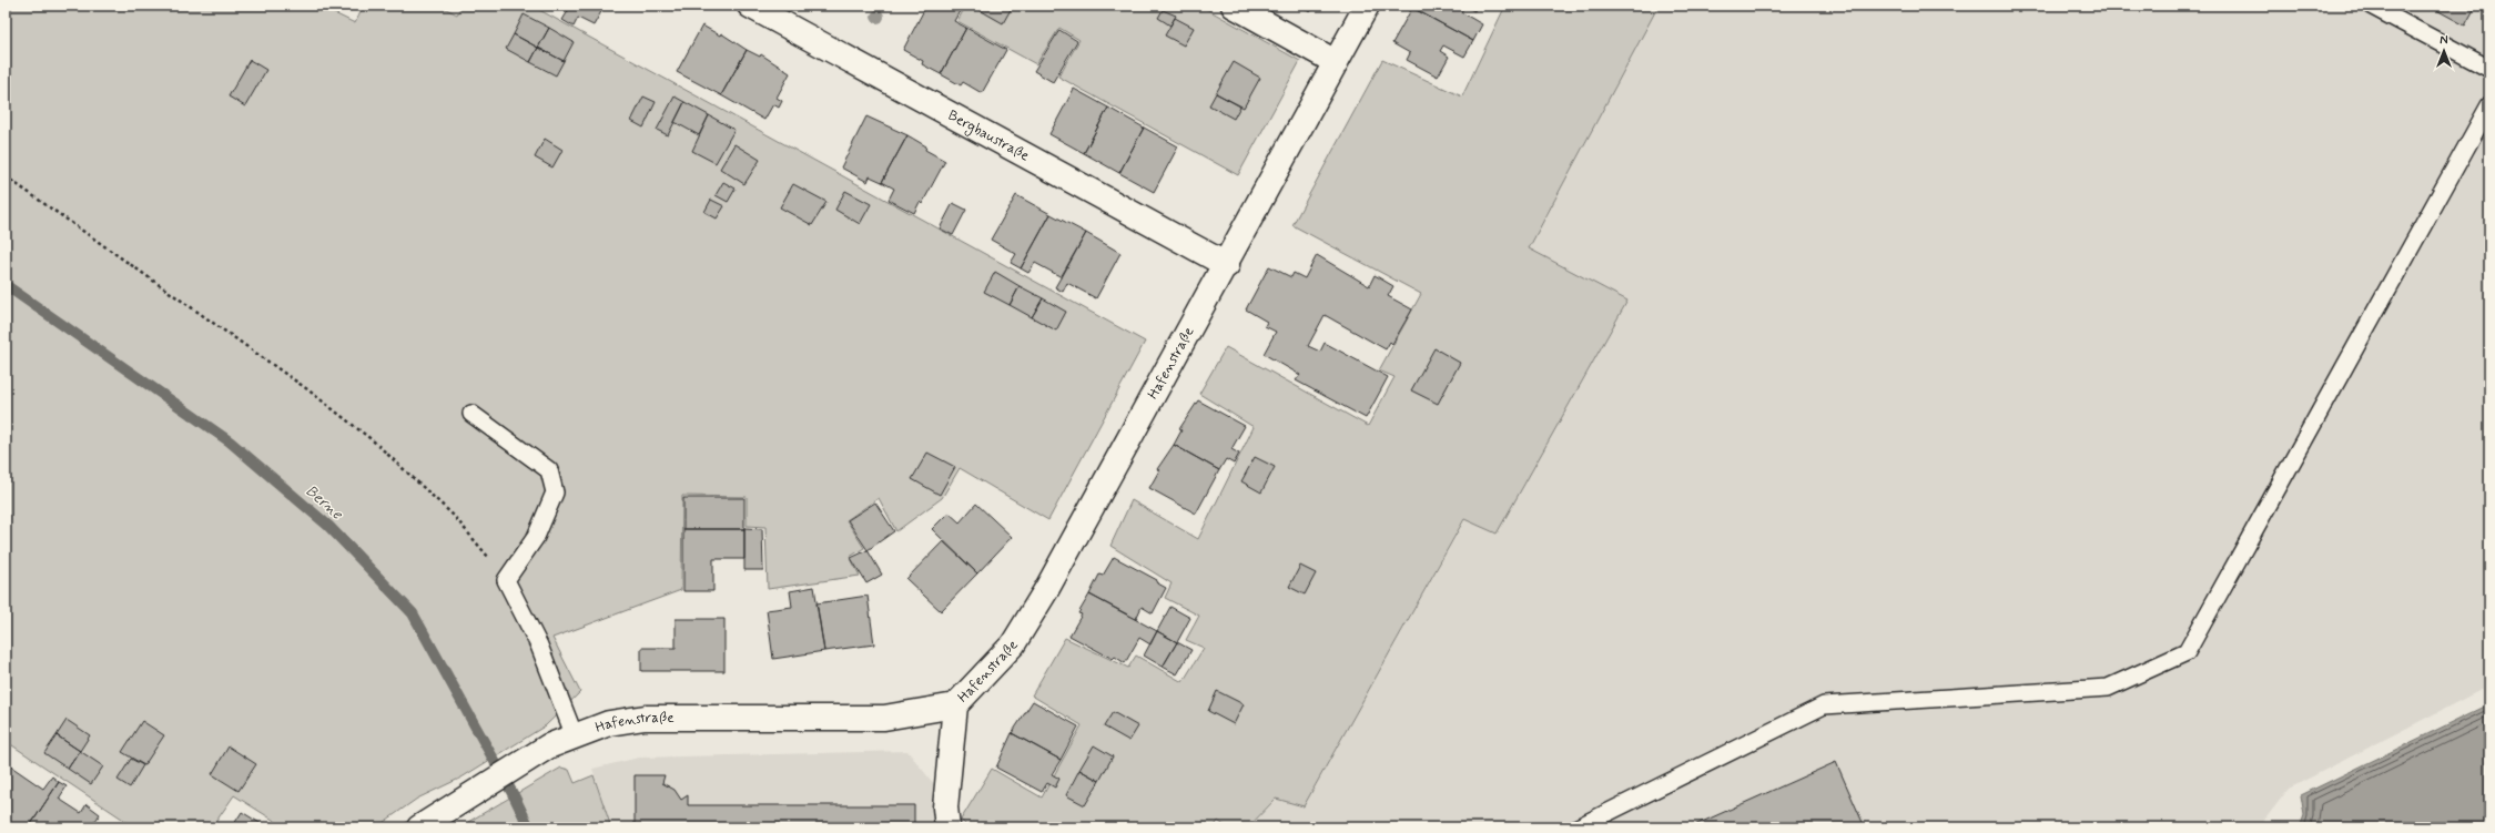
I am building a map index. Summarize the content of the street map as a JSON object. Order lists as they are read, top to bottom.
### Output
{
  "streets": {
    "street": ["Bergbaustraße", "Hafenstraße"]
  },
  "crossings": [
    ["Bergbaustraße", "Hafenstraße"]
  ],
  "water": ["Berne"],
  "north": "top"
}
